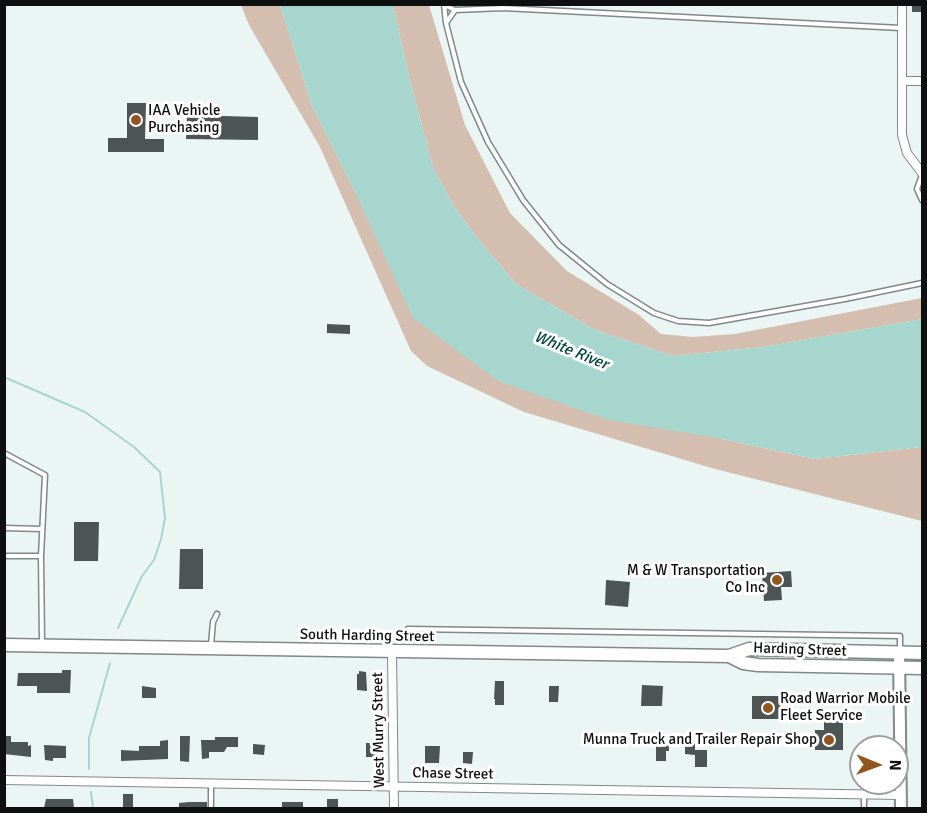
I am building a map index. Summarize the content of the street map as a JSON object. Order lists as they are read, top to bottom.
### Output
{
  "streets": {
    "main road": ["South Harding Street", "Harding Street"],
    "street": ["West Murry Street", "Chase Street"]
  },
  "crossings": [
    ["South Harding Street", "Harding Street"],
    ["South Harding Street", "West Murry Street"],
    ["West Murry Street", "Chase Street"]
  ],
  "water": ["White River"],
  "places": [
    "IAA Vehicle Purchasing",
    "M & W Transportation Co Inc",
    "Road Warrior Mobile Fleet Service",
    "Munna Truck and Trailer Repair Shop"
  ],
  "north": "right"
}
